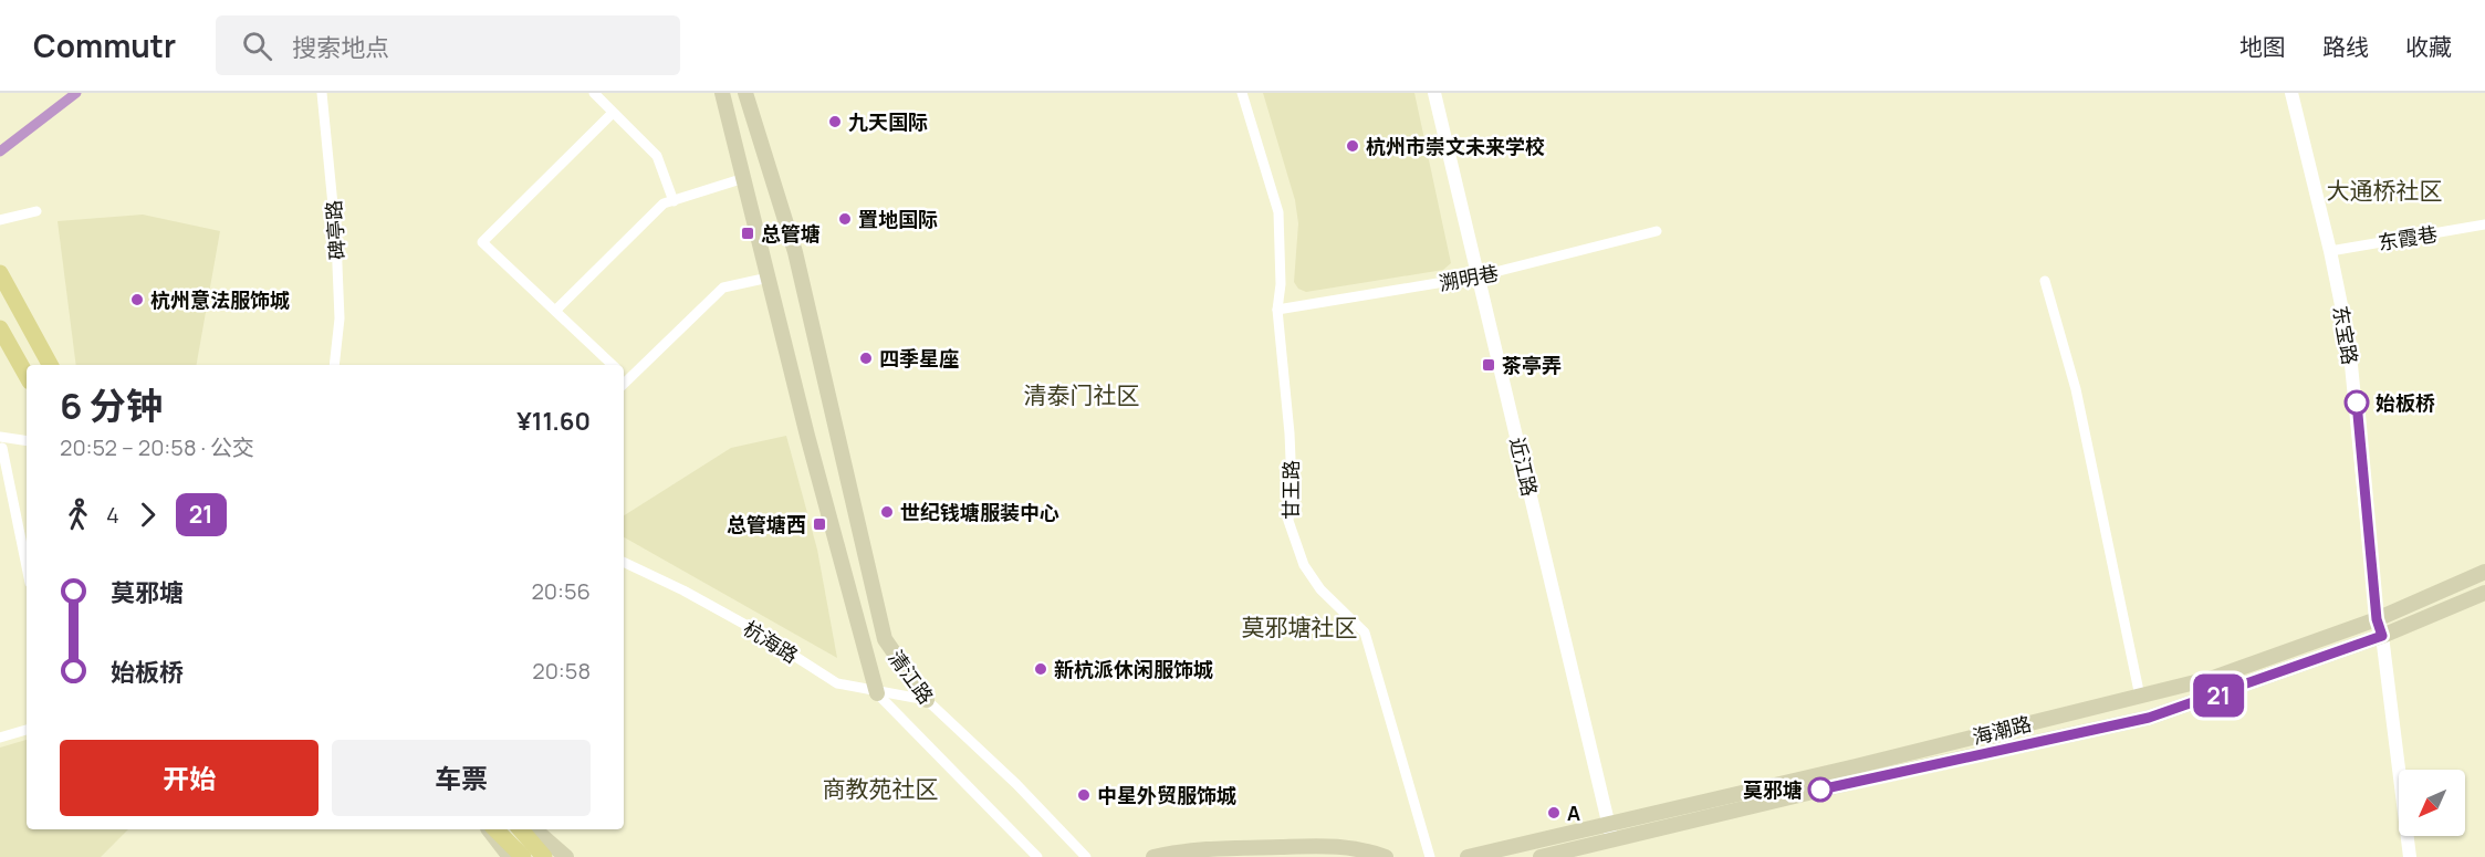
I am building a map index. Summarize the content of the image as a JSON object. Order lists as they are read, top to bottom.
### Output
{
  "streets": {
    "main road": ["清江路", "海潮路"],
    "street": [
      "碑亭路",
      "东霞巷",
      "溯明巷",
      "东宝路",
      "近江路",
      "甘王路",
      "杭海路"
    ]
  },
  "crossings": [
    ["东霞巷", "东宝路"],
    ["溯明巷", "近江路"],
    ["溯明巷", "甘王路"],
    ["东宝路", "海潮路"],
    ["近江路", "海潮路"],
    ["杭海路", "清江路"]
  ],
  "districts": [
    "大通桥社区",
    "清泰门社区",
    "莫邪塘社区",
    "商教苑社区"
  ],
  "places": {
    "other": [
      "九天国际",
      "杭州市崇文未来学校",
      "置地国际",
      "杭州意法服饰城",
      "四季星座",
      "始板桥",
      "世纪钱塘服装中心",
      "新杭派休闲服饰城",
      "莫邪塘",
      "中星外贸服饰城",
      "A"
    ],
    "transit": ["总管塘", "茶亭弄", "总管塘西"]
  },
  "lines": ["bus line 21"],
  "north": "bottom left",
  "page": {
    "header": "Commutr",
    "search": "搜索地点",
    "nav": ["地图", "路线", "收藏"],
    "on_map": "21",
    "heading": ["6 分钟", "20:52 – 20:58 · 公交", "¥11.60"],
    "legs": ["4", "21"],
    "list": [
      {
        "name": "莫邪塘",
        "value": "20:56"
      },
      {
        "name": "始板桥",
        "value": "20:58"
      }
    ],
    "buttons": ["开始", "车票"]
  }
}
